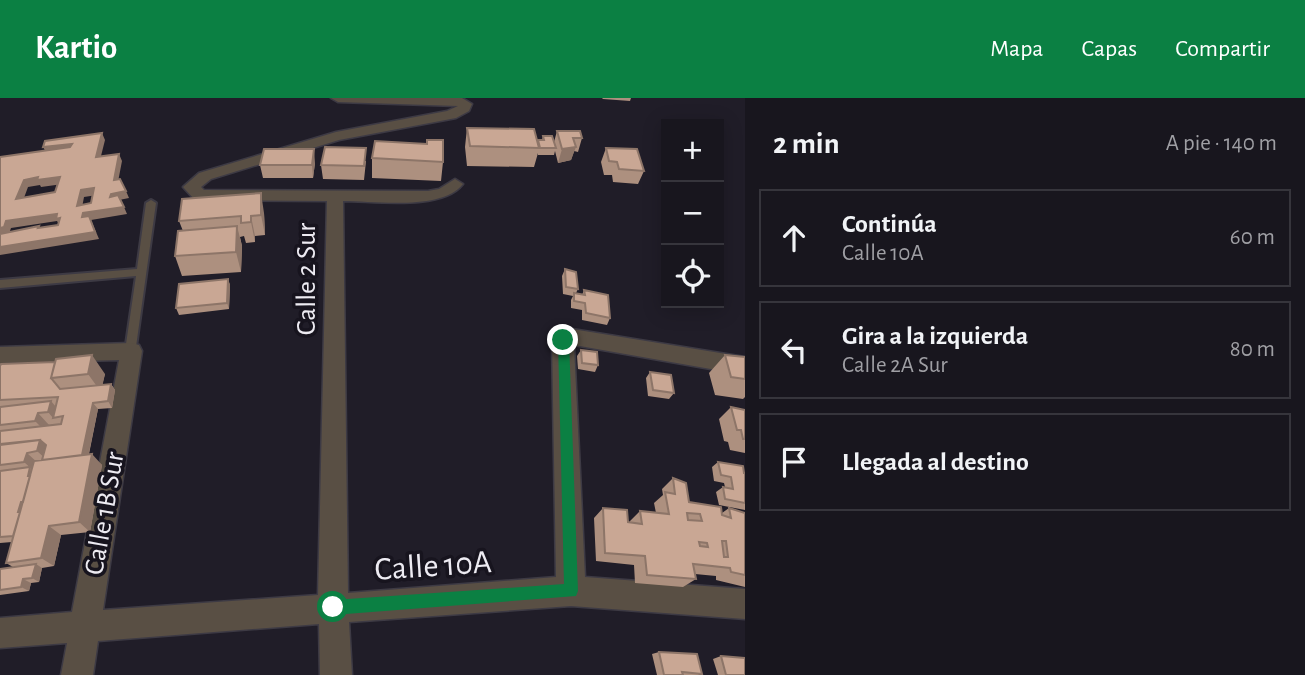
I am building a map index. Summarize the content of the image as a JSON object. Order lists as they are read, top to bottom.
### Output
{
  "streets": {
    "street": ["Calle 2 Sur", "Calle 1B Sur", "Calle 10A"]
  },
  "crossings": [
    ["Calle 2 Sur", "Calle 10A"],
    ["Calle 1B Sur", "Calle 10A"]
  ],
  "page": {
    "header": "Kartio",
    "nav": ["Mapa", "Capas", "Compartir"],
    "heading": ["2 min", "A pie · 140 m"],
    "map_buttons": ["+", "−"],
    "list": [
      ["Continúa", "Calle 10A", "60 m"],
      ["Gira a la izquierda", "Calle 2A Sur", "80 m"],
      "Llegada al destino"
    ]
  }
}
